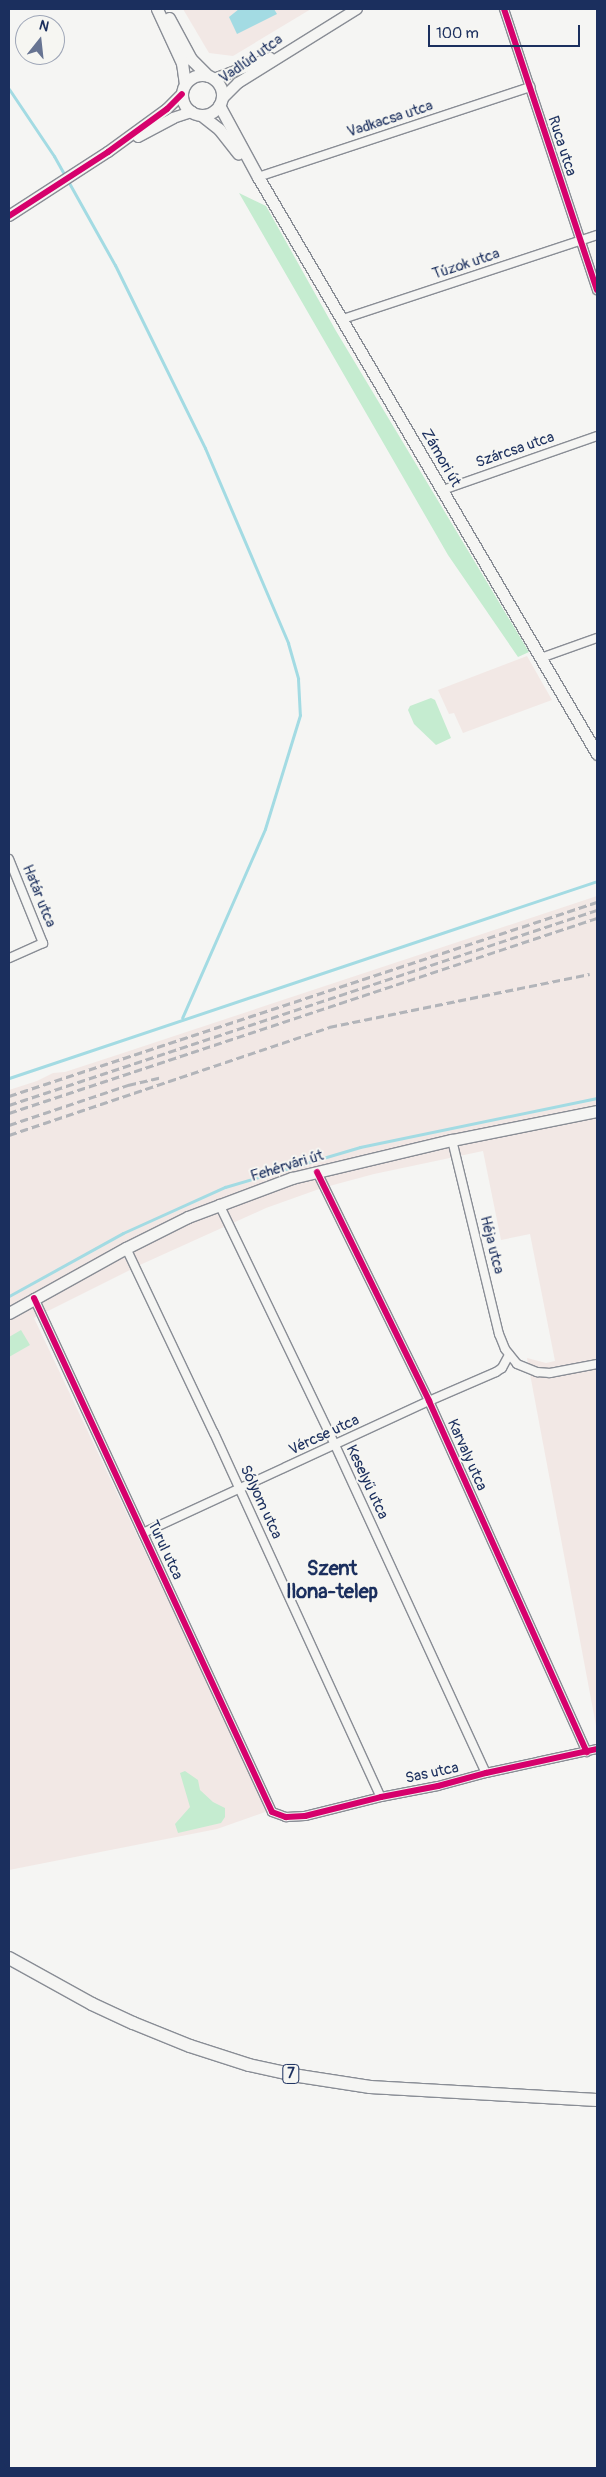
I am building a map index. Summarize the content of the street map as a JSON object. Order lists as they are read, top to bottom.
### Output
{
  "streets": {
    "main road": ["Zámori út", "Fehérvári út", "7"],
    "street": [
      "Vadlúd utca",
      "Vadkacsa utca",
      "Ruca utca",
      "Túzok utca",
      "Szárcsa utca",
      "Határ utca",
      "Héja utca",
      "Vércse utca",
      "Karvaly utca",
      "Keselyű utca",
      "Sólyom utca",
      "Turul utca",
      "Sas utca"
    ]
  },
  "crossings": [
    ["Vadlúd utca", "Zámori út"],
    ["Vadkacsa utca", "Ruca utca"],
    ["Vadkacsa utca", "Zámori út"],
    ["Ruca utca", "Túzok utca"],
    ["Túzok utca", "Zámori út"],
    ["Szárcsa utca", "Zámori út"],
    ["Fehérvári út", "Héja utca"],
    ["Fehérvári út", "Karvaly utca"],
    ["Fehérvári út", "Keselyű utca"],
    ["Fehérvári út", "Sólyom utca"],
    ["Fehérvári út", "Turul utca"],
    ["Héja utca", "Vércse utca"],
    ["Vércse utca", "Karvaly utca"],
    ["Vércse utca", "Keselyű utca"],
    ["Vércse utca", "Sólyom utca"],
    ["Vércse utca", "Turul utca"],
    ["Karvaly utca", "Sas utca"],
    ["Keselyű utca", "Sas utca"],
    ["Sólyom utca", "Sas utca"],
    ["Turul utca", "Sas utca"]
  ],
  "districts": ["Szent Ilona-telep"],
  "scale_bar": "100 m",
  "north": "top"
}
